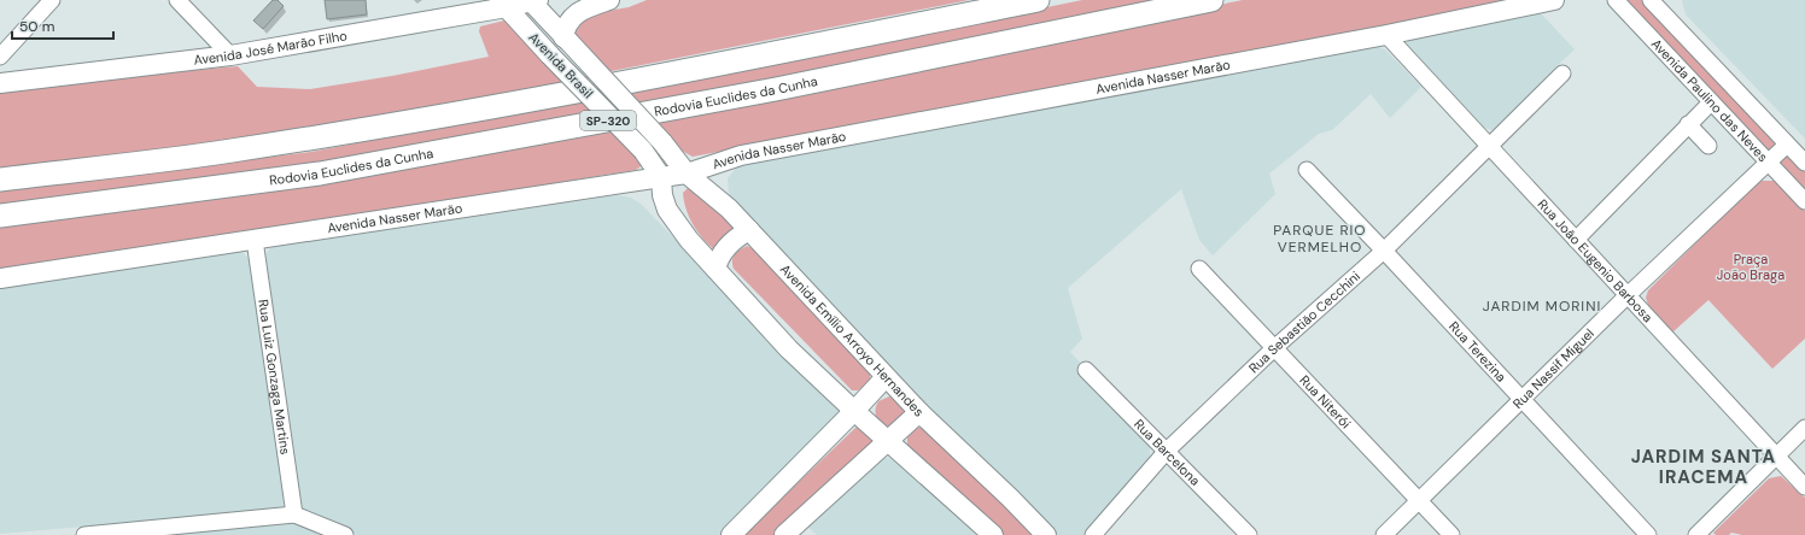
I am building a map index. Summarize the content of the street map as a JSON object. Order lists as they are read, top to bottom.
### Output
{
  "streets": {
    "highway": ["Rodovia Euclides da Cunha", "SP-320"],
    "main road": [
      "Avenida José Marão Filho",
      "Avenida Brasil",
      "Avenida Nasser Marão",
      "Avenida Emílio Arroyo Hernandes"
    ],
    "street": [
      "Avenida Paulino das Neves",
      "Rua João Eugenio Barbosa",
      "Rua Sebastião Cecchini",
      "Rua Terezina",
      "Rua Nassif Miguel",
      "Rua Luiz Gonzaga Martins",
      "Rua Niterói",
      "Rua Barcelona"
    ]
  },
  "crossings": [
    ["Avenida José Marão Filho", "Avenida Brasil"],
    ["Avenida Brasil", "Avenida Nasser Marão"],
    ["Avenida Brasil", "Avenida Emílio Arroyo Hernandes"],
    ["Avenida Nasser Marão", "Rua João Eugenio Barbosa"],
    ["Avenida Nasser Marão", "Avenida Emílio Arroyo Hernandes"],
    ["Avenida Nasser Marão", "Rua Luiz Gonzaga Martins"],
    ["Avenida Paulino das Neves", "Rua Nassif Miguel"],
    ["Rua João Eugenio Barbosa", "Rua Sebastião Cecchini"],
    ["Rua João Eugenio Barbosa", "Rua Nassif Miguel"],
    ["Rua Sebastião Cecchini", "Rua Terezina"],
    ["Rua Sebastião Cecchini", "Rua Niterói"],
    ["Rua Sebastião Cecchini", "Rua Barcelona"],
    ["Rua Terezina", "Rua Nassif Miguel"],
    ["Rua Nassif Miguel", "Rua Niterói"]
  ],
  "districts": ["PARQUE RIO VERMELHO", "JARDIM MORINI", "JARDIM SANTA IRACEMA"],
  "parks": ["Praça João Braga"],
  "scale_bar": "50 m"
}
